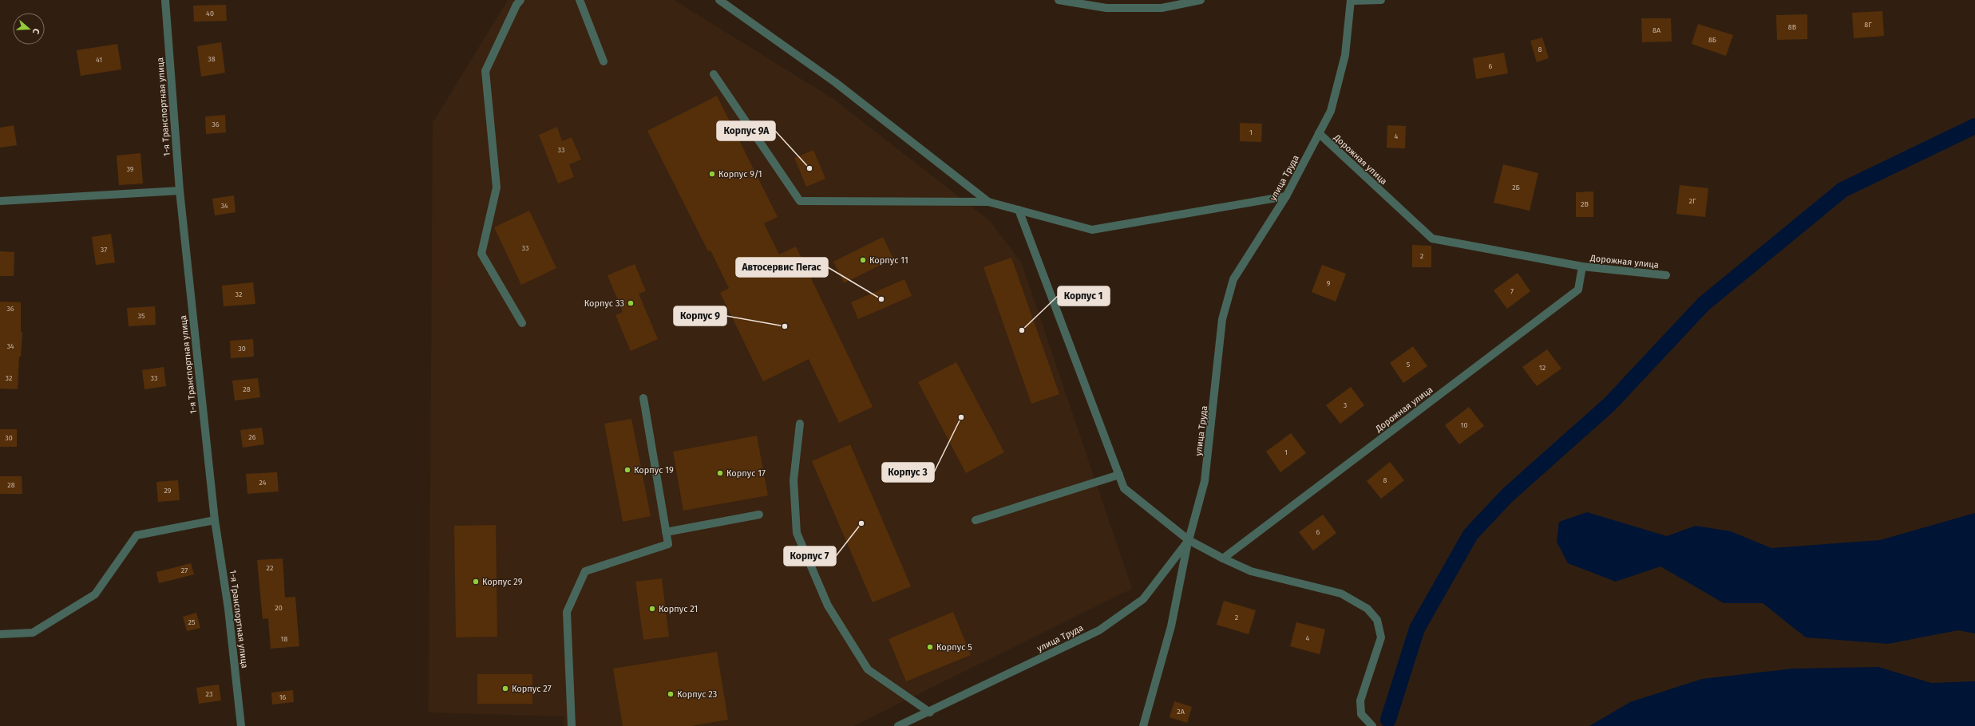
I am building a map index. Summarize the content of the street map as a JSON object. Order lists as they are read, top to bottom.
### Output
{
  "streets": {
    "street": ["1-я Транспортная улица", "Дорожная улица", "улица Труда"]
  },
  "crossings": [
    ["Дорожная улица", "улица Труда"]
  ],
  "places": [
    "Корпус 9А",
    "Корпус 9/1",
    "Корпус 11",
    "Автосервис Пегас",
    "Корпус 33",
    "Корпус 9",
    "Корпус 1",
    "Корпус 3",
    "Корпус 19",
    "Корпус 17",
    "Корпус 7",
    "Корпус 29",
    "Корпус 21",
    "Корпус 5",
    "Корпус 27",
    "Корпус 23"
  ],
  "house_numbers": [
    "40",
    "8Г",
    "8В",
    "8А",
    "8Б",
    "8",
    "38",
    "41",
    "6",
    "36",
    "1",
    "4",
    "33",
    "39",
    "2Б",
    "2Г",
    "2В",
    "34",
    "33",
    "37",
    "2",
    "9",
    "7",
    "32",
    "36",
    "35",
    "34",
    "30",
    "5",
    "12",
    "32",
    "33",
    "28",
    "3",
    "10",
    "26",
    "30",
    "1",
    "8",
    "24",
    "28",
    "29",
    "6",
    "22",
    "27",
    "20",
    "2",
    "25",
    "4",
    "18",
    "23",
    "16",
    "2А"
  ],
  "north": "right"
}
